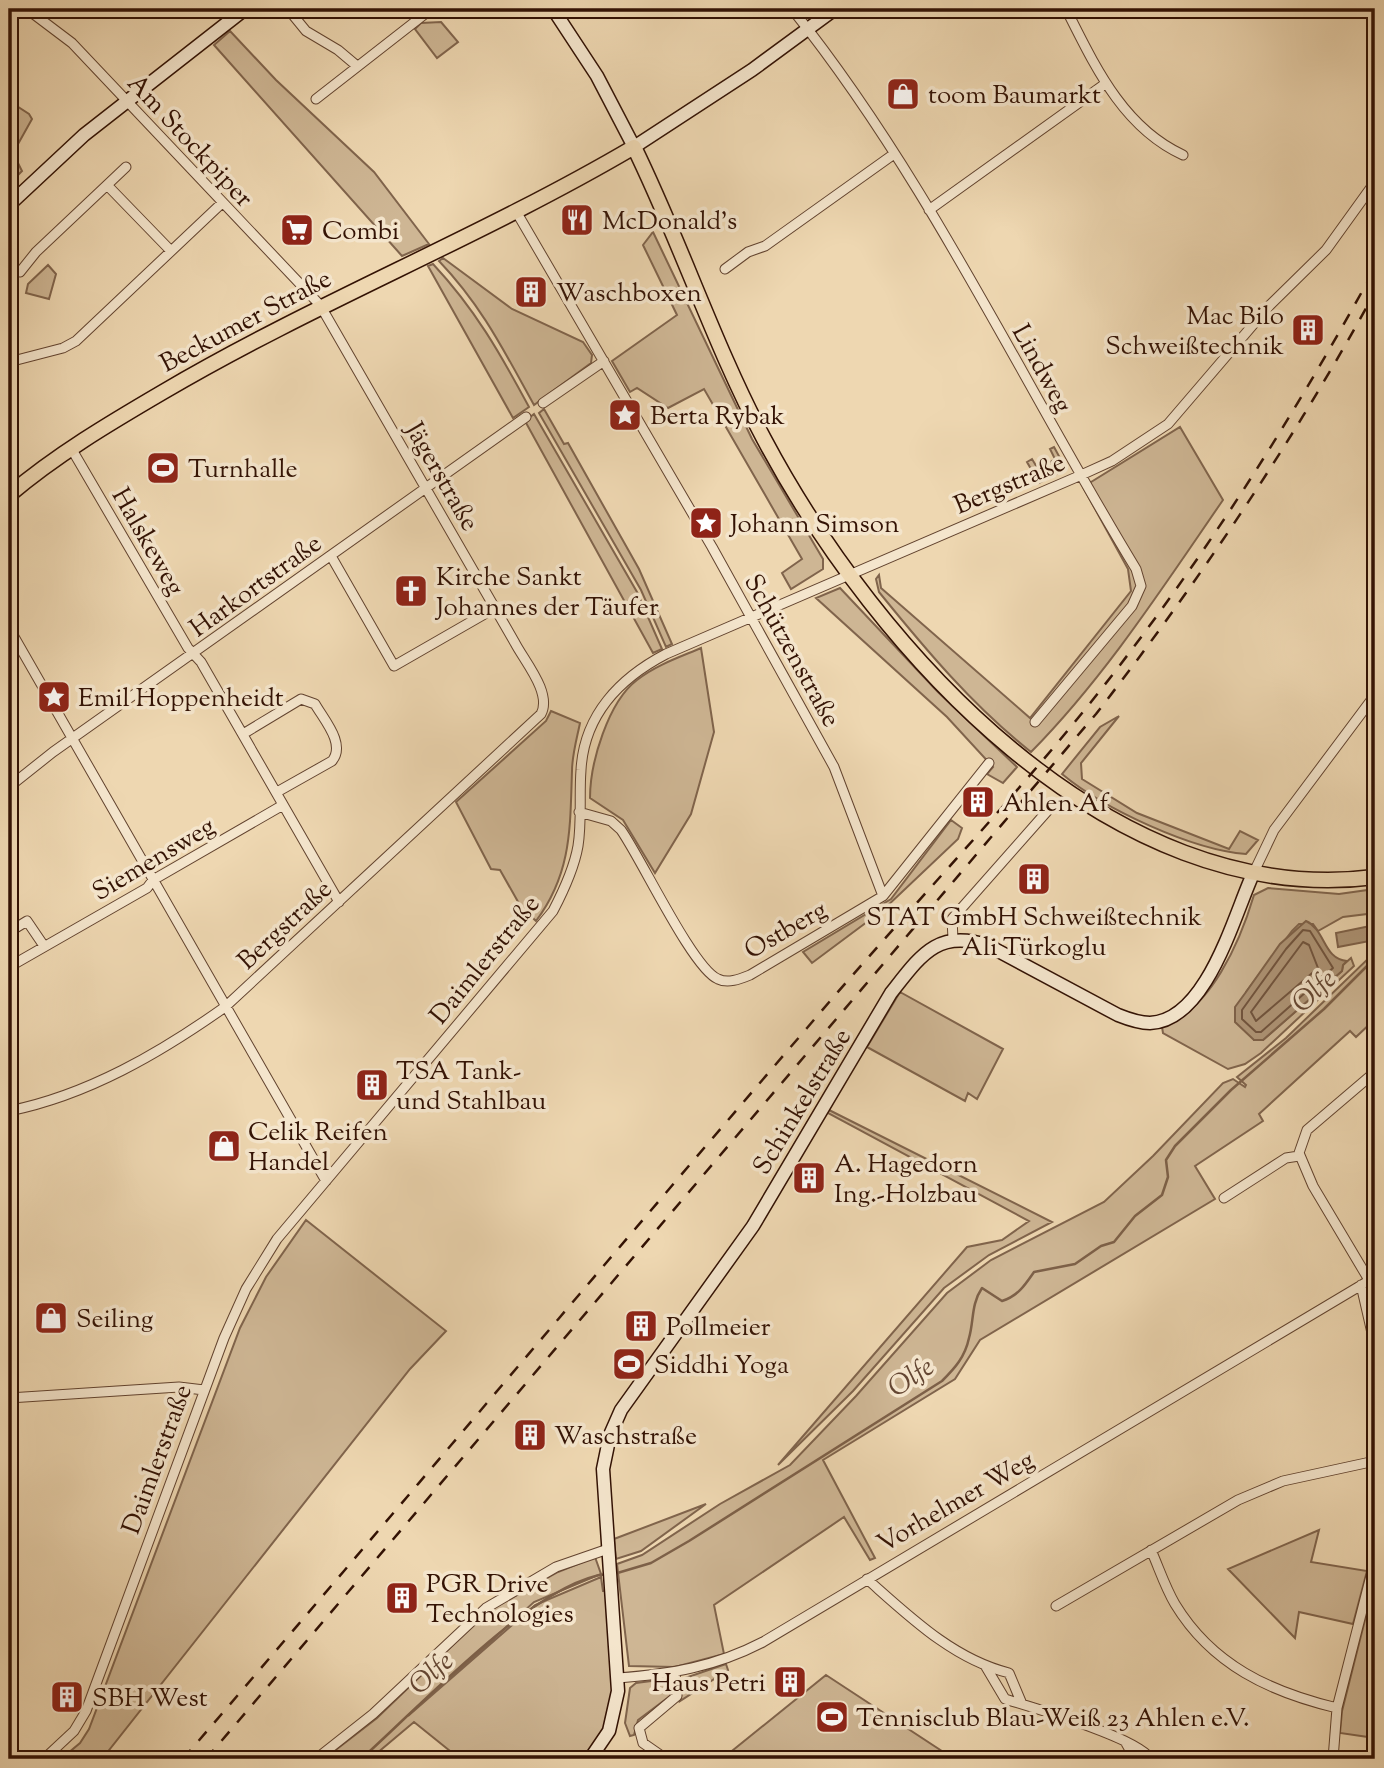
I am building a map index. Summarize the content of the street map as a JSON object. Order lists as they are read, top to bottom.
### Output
{
  "streets": {
    "main road": ["Beckumer Straße"],
    "street": [
      "Am Stockpiper",
      "Lindweg",
      "Jägerstraße",
      "Bergstraße",
      "Halskeweg",
      "Harkortstraße",
      "Schützenstraße",
      "Siemensweg",
      "Ostberg",
      "Daimlerstraße",
      "Schinkelstraße",
      "Vorhelmer Weg"
    ]
  },
  "crossings": [
    ["Am Stockpiper", "Beckumer Straße"],
    ["Am Stockpiper", "Jägerstraße"],
    ["Beckumer Straße", "Lindweg"],
    ["Beckumer Straße", "Jägerstraße"],
    ["Beckumer Straße", "Halskeweg"],
    ["Beckumer Straße", "Schützenstraße"],
    ["Lindweg", "Bergstraße"],
    ["Jägerstraße", "Bergstraße"],
    ["Jägerstraße", "Harkortstraße"],
    ["Bergstraße", "Halskeweg"],
    ["Bergstraße", "Schützenstraße"],
    ["Bergstraße", "Daimlerstraße"],
    ["Halskeweg", "Harkortstraße"],
    ["Halskeweg", "Siemensweg"],
    ["Schützenstraße", "Ostberg"],
    ["Ostberg", "Daimlerstraße"],
    ["Schinkelstraße", "Vorhelmer Weg"]
  ],
  "water": ["Olfe"],
  "places": {
    "shop": ["toom Baumarkt", "Celik Reifen Handel", "Seiling"],
    "restaurant": ["McDonald's"],
    "supermarket": ["Combi"],
    "building": [
      "Waschboxen",
      "Mac Bilo Schweißtechnik",
      "Ahlen Af",
      "STAT GmbH Schweißtechnik Ali Türkoglu",
      "TSA Tank- und Stahlbau",
      "A. Hagedorn Ing.-Holzbau",
      "Pollmeier",
      "Waschstraße",
      "PGR Drive Technologies",
      "Haus Petri",
      "SBH West"
    ],
    "place": ["Berta Rybak", "Johann Simson", "Emil Hoppenheidt"],
    "sports": ["Turnhalle", "Siddhi Yoga", "Tennisclub Blau-Weiß 23 Ahlen e.V."],
    "church": ["Kirche Sankt Johannes der Täufer"]
  }
}
